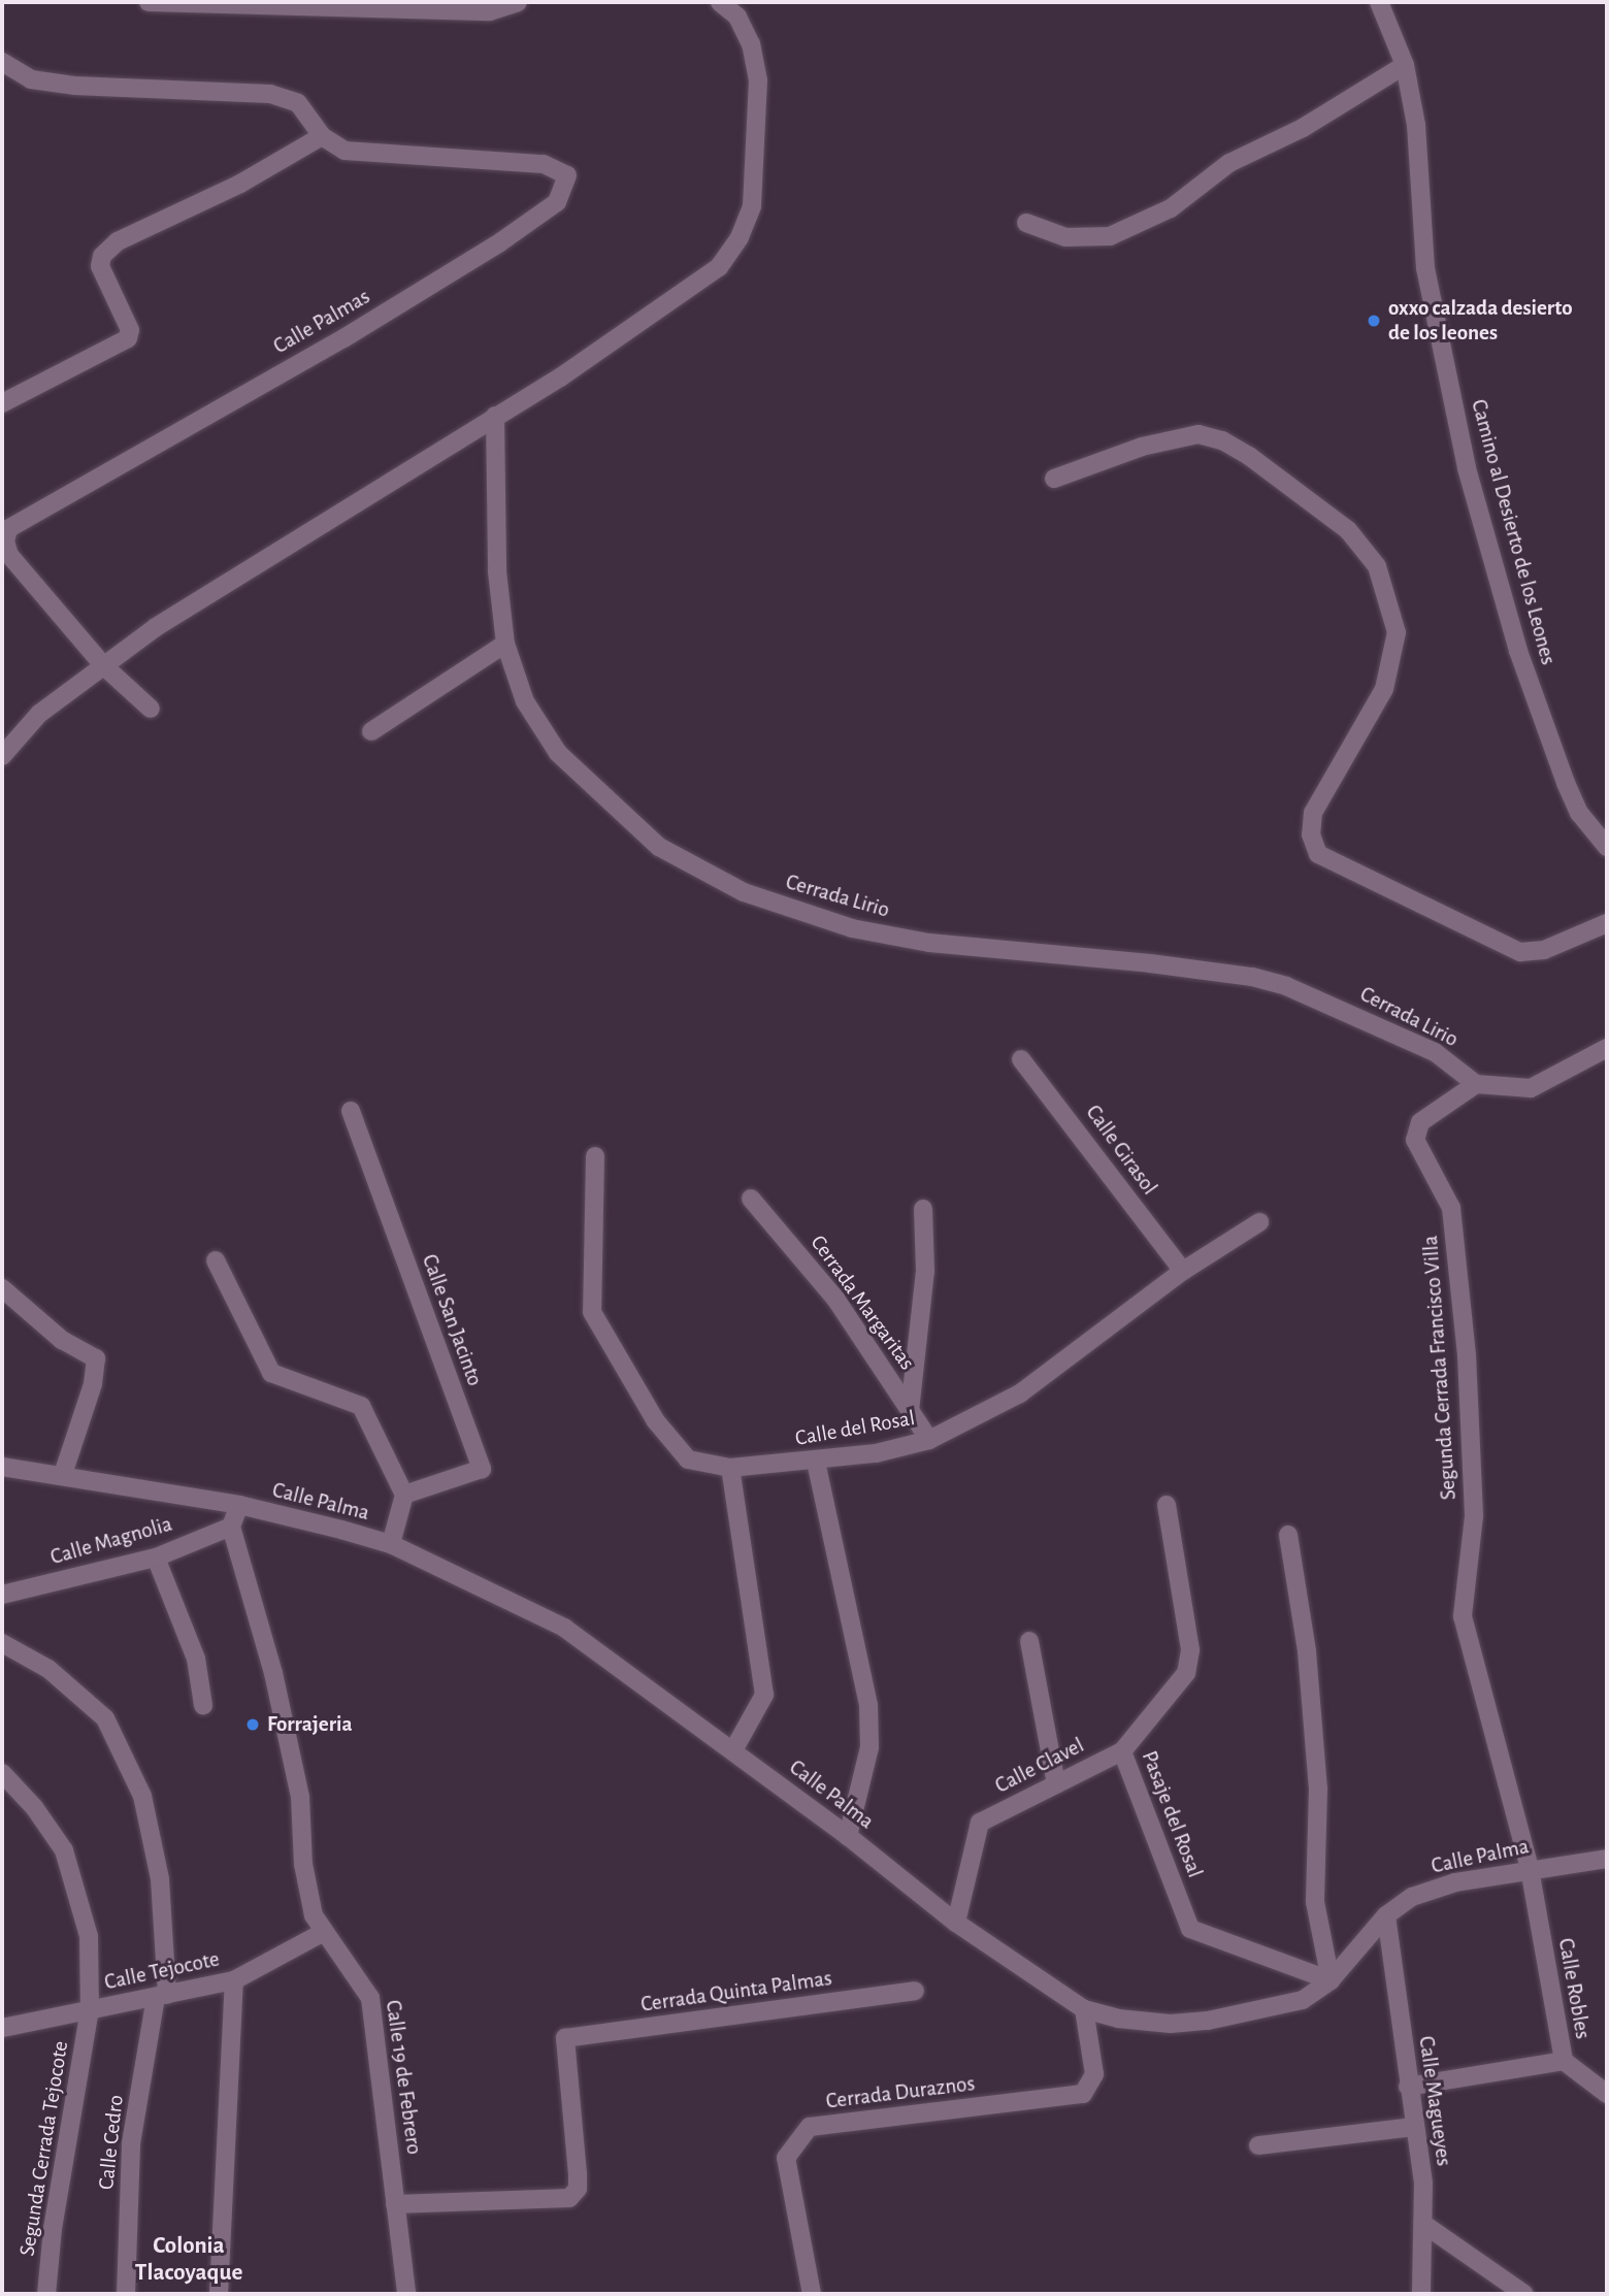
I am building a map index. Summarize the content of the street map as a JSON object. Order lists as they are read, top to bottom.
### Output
{
  "streets": {
    "street": [
      "Calle Palmas",
      "Camino al Desierto de los Leones",
      "Cerrada Lirio",
      "Calle Girasol",
      "Cerrada Margaritas",
      "Calle San Jacinto",
      "Segunda Cerrada Francisco Villa",
      "Calle del Rosal",
      "Calle Palma",
      "Calle Magnolia",
      "Calle Clavel",
      "Pasaje del Rosal",
      "Calle Tejocote",
      "Calle Robles",
      "Cerrada Quinta Palmas",
      "Calle 19 de Febrero",
      "Cerrada Duraznos",
      "Calle Magueyes",
      "Calle Cedro",
      "Segunda Cerrada Tejocote"
    ]
  },
  "crossings": [
    ["Cerrada Lirio", "Segunda Cerrada Francisco Villa"],
    ["Calle Girasol", "Calle del Rosal"],
    ["Cerrada Margaritas", "Calle del Rosal"],
    ["Segunda Cerrada Francisco Villa", "Calle Palma"],
    ["Segunda Cerrada Francisco Villa", "Calle Robles"],
    ["Calle Palma", "Calle Clavel"],
    ["Calle Palma", "Pasaje del Rosal"],
    ["Calle Palma", "Calle Robles"],
    ["Calle Palma", "Cerrada Duraznos"],
    ["Calle Palma", "Calle Magueyes"],
    ["Calle Magnolia", "Calle 19 de Febrero"],
    ["Calle Clavel", "Pasaje del Rosal"],
    ["Calle Tejocote", "Calle 19 de Febrero"],
    ["Calle Tejocote", "Calle Cedro"],
    ["Calle Tejocote", "Segunda Cerrada Tejocote"],
    ["Cerrada Quinta Palmas", "Calle 19 de Febrero"]
  ],
  "districts": ["Colonia Tlacoyaque"],
  "places": ["oxxo calzada desierto de los leones", "Forrajeria"]
}
